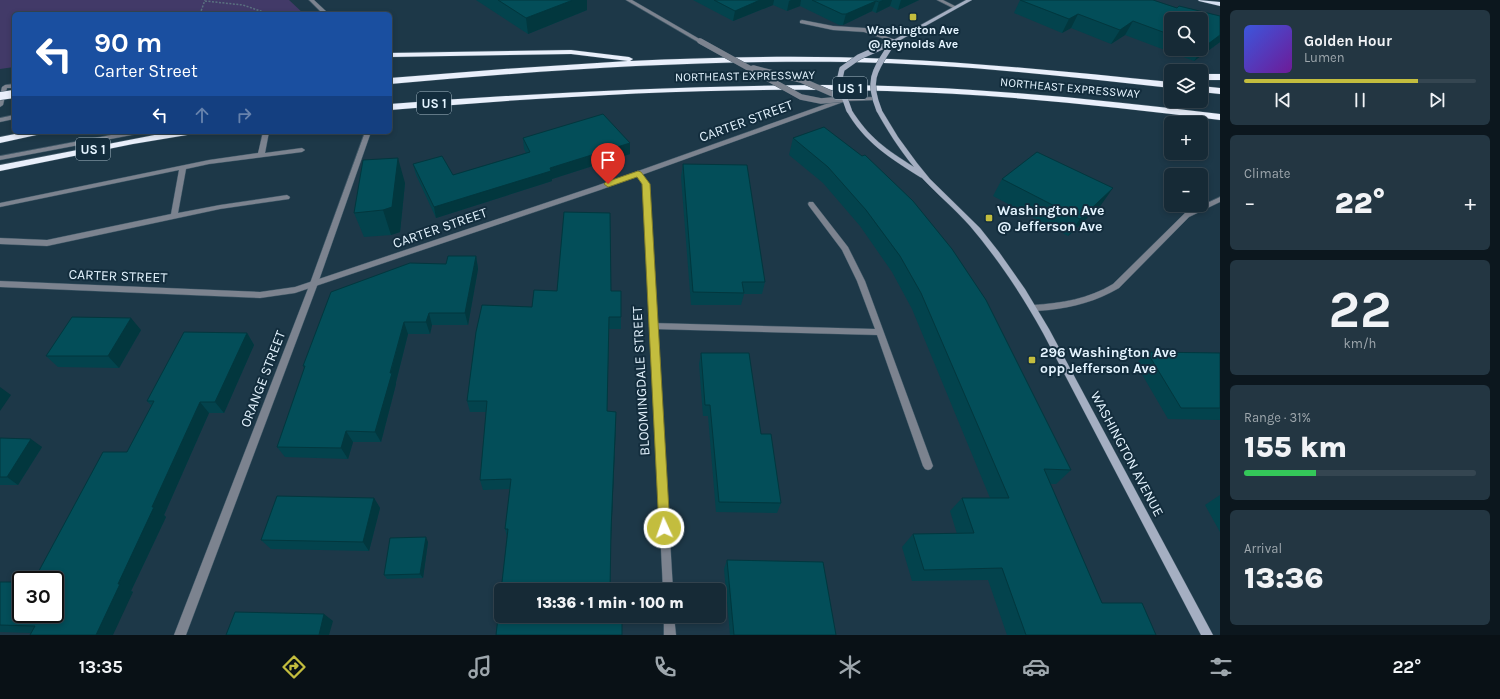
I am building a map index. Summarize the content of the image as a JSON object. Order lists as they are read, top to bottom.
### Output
{
  "streets": {
    "highway": ["NORTHEAST EXPRESSWAY", "US 1"],
    "main road": ["WASHINGTON AVENUE"],
    "street": ["CARTER STREET", "ORANGE STREET", "BLOOMINGDALE STREET"]
  },
  "crossings": [
    ["CARTER STREET", "ORANGE STREET"],
    ["CARTER STREET", "BLOOMINGDALE STREET"],
    ["CARTER STREET", "WASHINGTON AVENUE"]
  ],
  "places": {
    "transit": ["Washington Ave @ Reynolds Ave", "Washington Ave @ Jefferson Ave", "296 Washington Ave opp Jefferson Ave"]
  },
  "page": {
    "map_buttons": ["+", "−"],
    "turn": ["90 m", "Carter Street"],
    "song": ["Golden Hour", "Lumen"],
    "tile": [
      "Climate",
      ["22", "km/h"],
      ["Range · 31%", "155 km"],
      ["Arrival", "13:36"]
    ],
    "heat": ["−", "22°", "+"],
    "limit": "30",
    "trip": "13:36 · 1 min · 100 m",
    "tabs": ["13:35", "22°"]
  }
}
